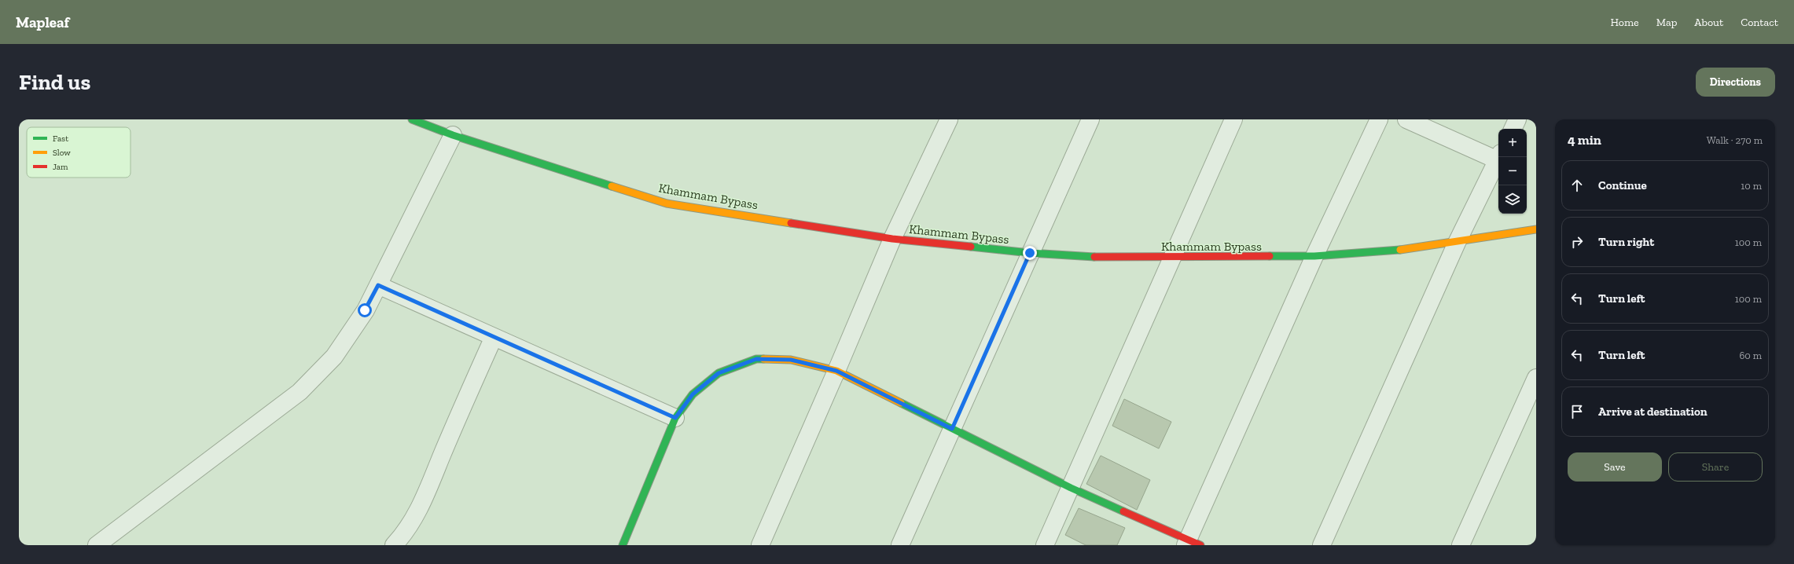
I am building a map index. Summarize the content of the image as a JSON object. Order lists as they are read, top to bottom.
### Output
{
  "streets": {
    "main road": ["Khammam Bypass"]
  },
  "legend": ["Fast", "Slow", "Jam"],
  "page": {
    "header": "Mapleaf",
    "nav": [
      "Home",
      "Map",
      "About",
      "Contact"
    ],
    "buttons": [
      "Directions",
      ["Save", "Share"]
    ],
    "title": "Find us",
    "heading": ["4 min", "Walk · 270 m"],
    "map_buttons": ["+", "−"],
    "list": [
      ["Continue", "10 m"],
      ["Turn right", "100 m"],
      ["Turn left", "100 m"],
      ["Turn left", "60 m"],
      "Arrive at destination"
    ]
  }
}
